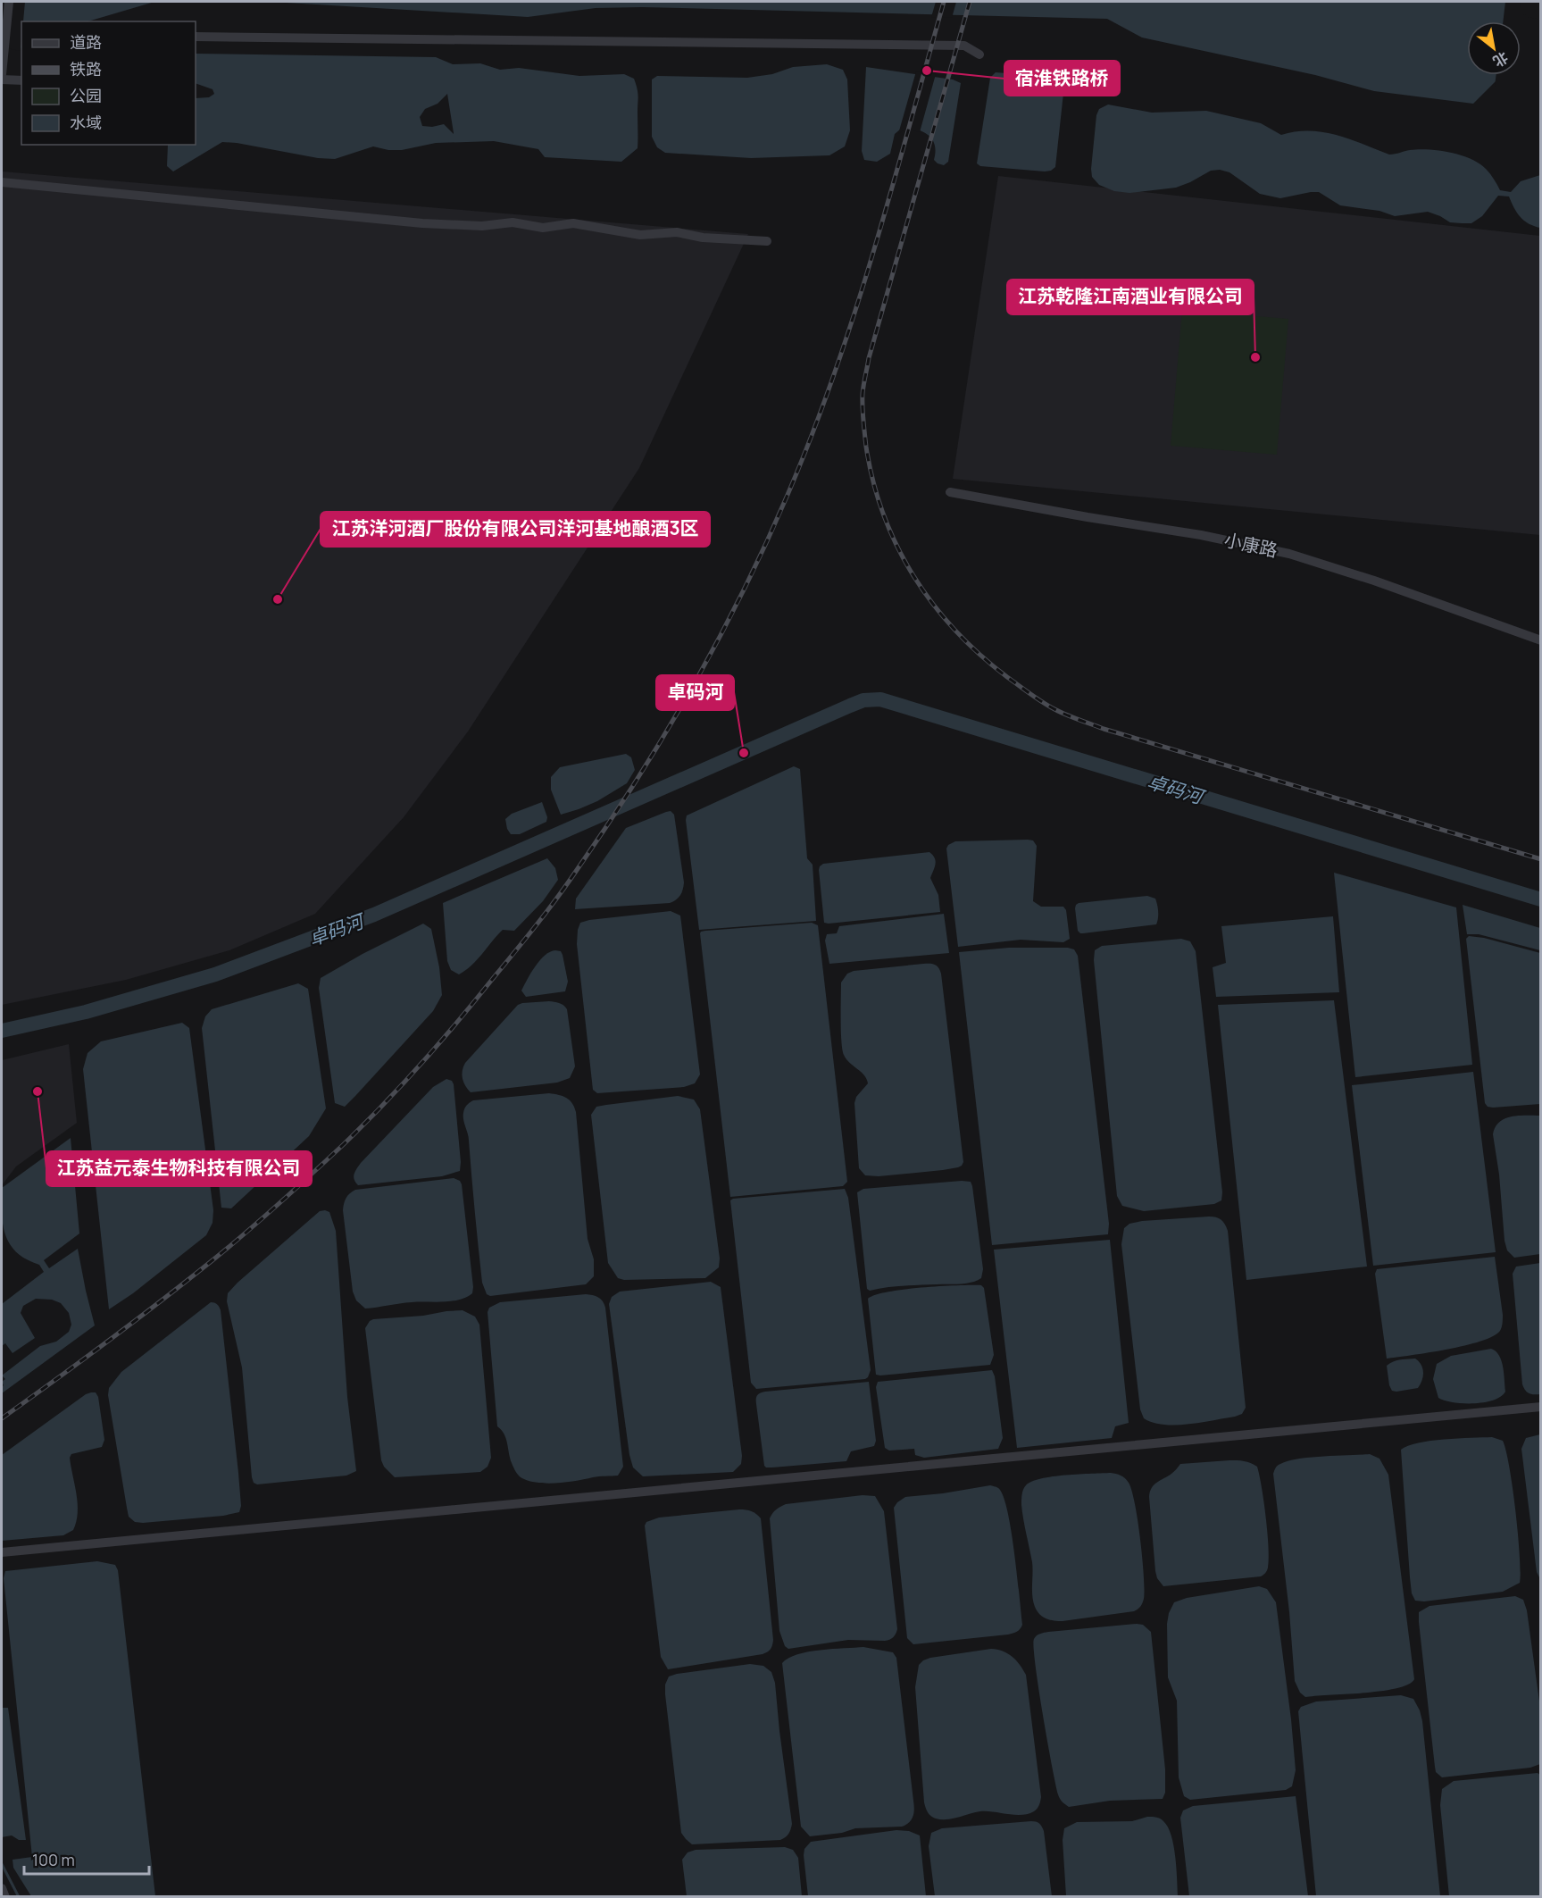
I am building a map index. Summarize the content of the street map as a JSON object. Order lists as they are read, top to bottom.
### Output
{
  "streets": {
    "street": ["小康路"]
  },
  "water": ["卓码河"],
  "places": [
    "宿淮铁路桥",
    "江苏乾隆江南酒业有限公司",
    "江苏洋河酒厂股份有限公司洋河基地酿酒3区",
    "卓码河",
    "江苏益元泰生物科技有限公司"
  ],
  "legend": [
    "道路",
    "铁路",
    "公园",
    "水域"
  ],
  "scale_bar": "100 m",
  "north": "bottom right"
}
